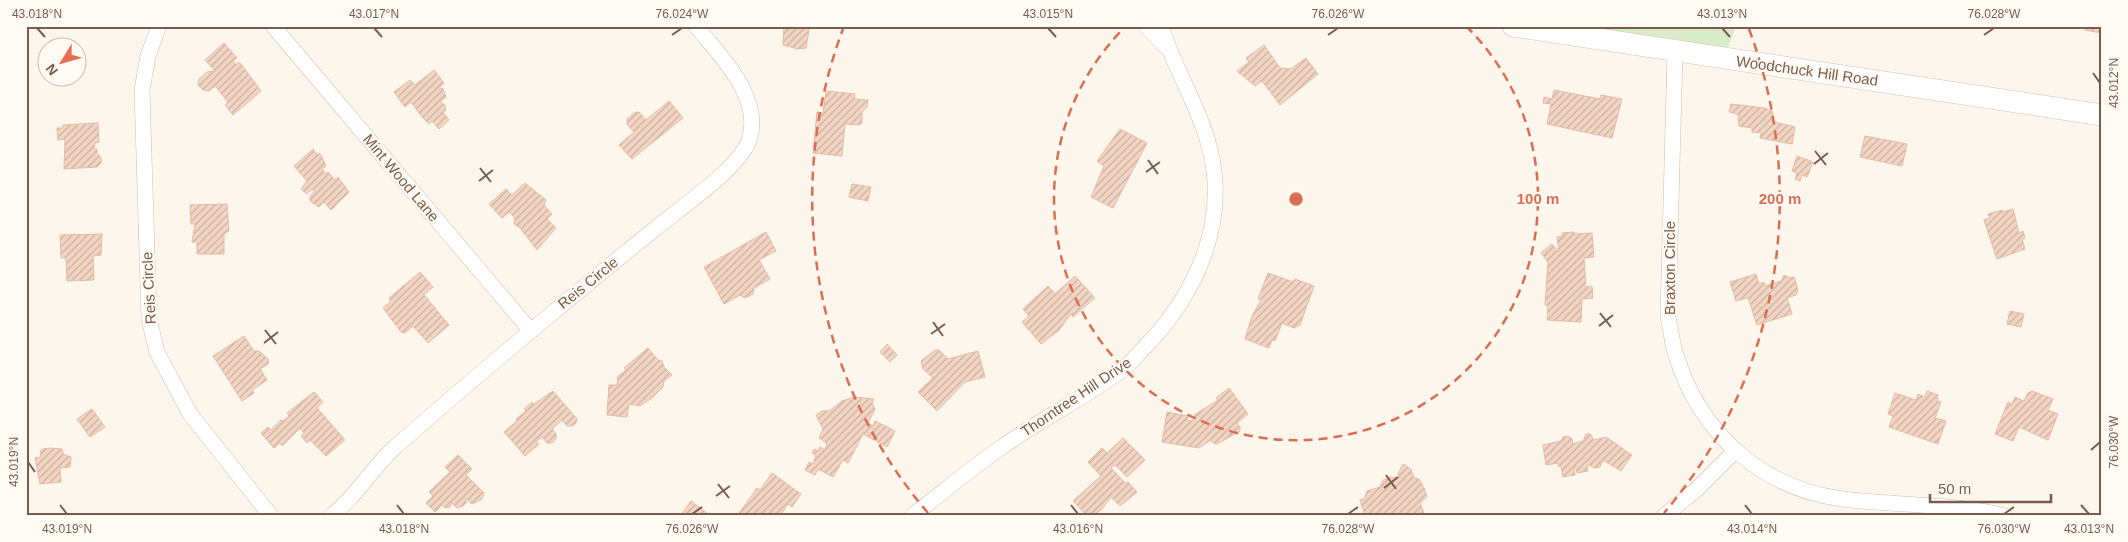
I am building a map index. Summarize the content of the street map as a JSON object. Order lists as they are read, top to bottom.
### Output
{
  "streets": {
    "street": [
      "Woodchuck Hill Road",
      "Mint Wood Lane",
      "Braxton Circle",
      "Reis Circle",
      "Thorntree Hill Drive"
    ]
  },
  "crossings": [
    ["Woodchuck Hill Road", "Braxton Circle"],
    ["Mint Wood Lane", "Reis Circle"]
  ],
  "scale_bar": "50 m",
  "north": "bottom left",
  "coordinates": [
    "43.018°N",
    "43.017°N",
    "76.024°W",
    "43.015°N",
    "76.026°W",
    "43.013°N",
    "76.028°W",
    "43.012°N",
    "76.030°W",
    "43.019°N",
    "43.016°N",
    "43.014°N"
  ],
  "rings": ["100 m", "200 m"]
}
